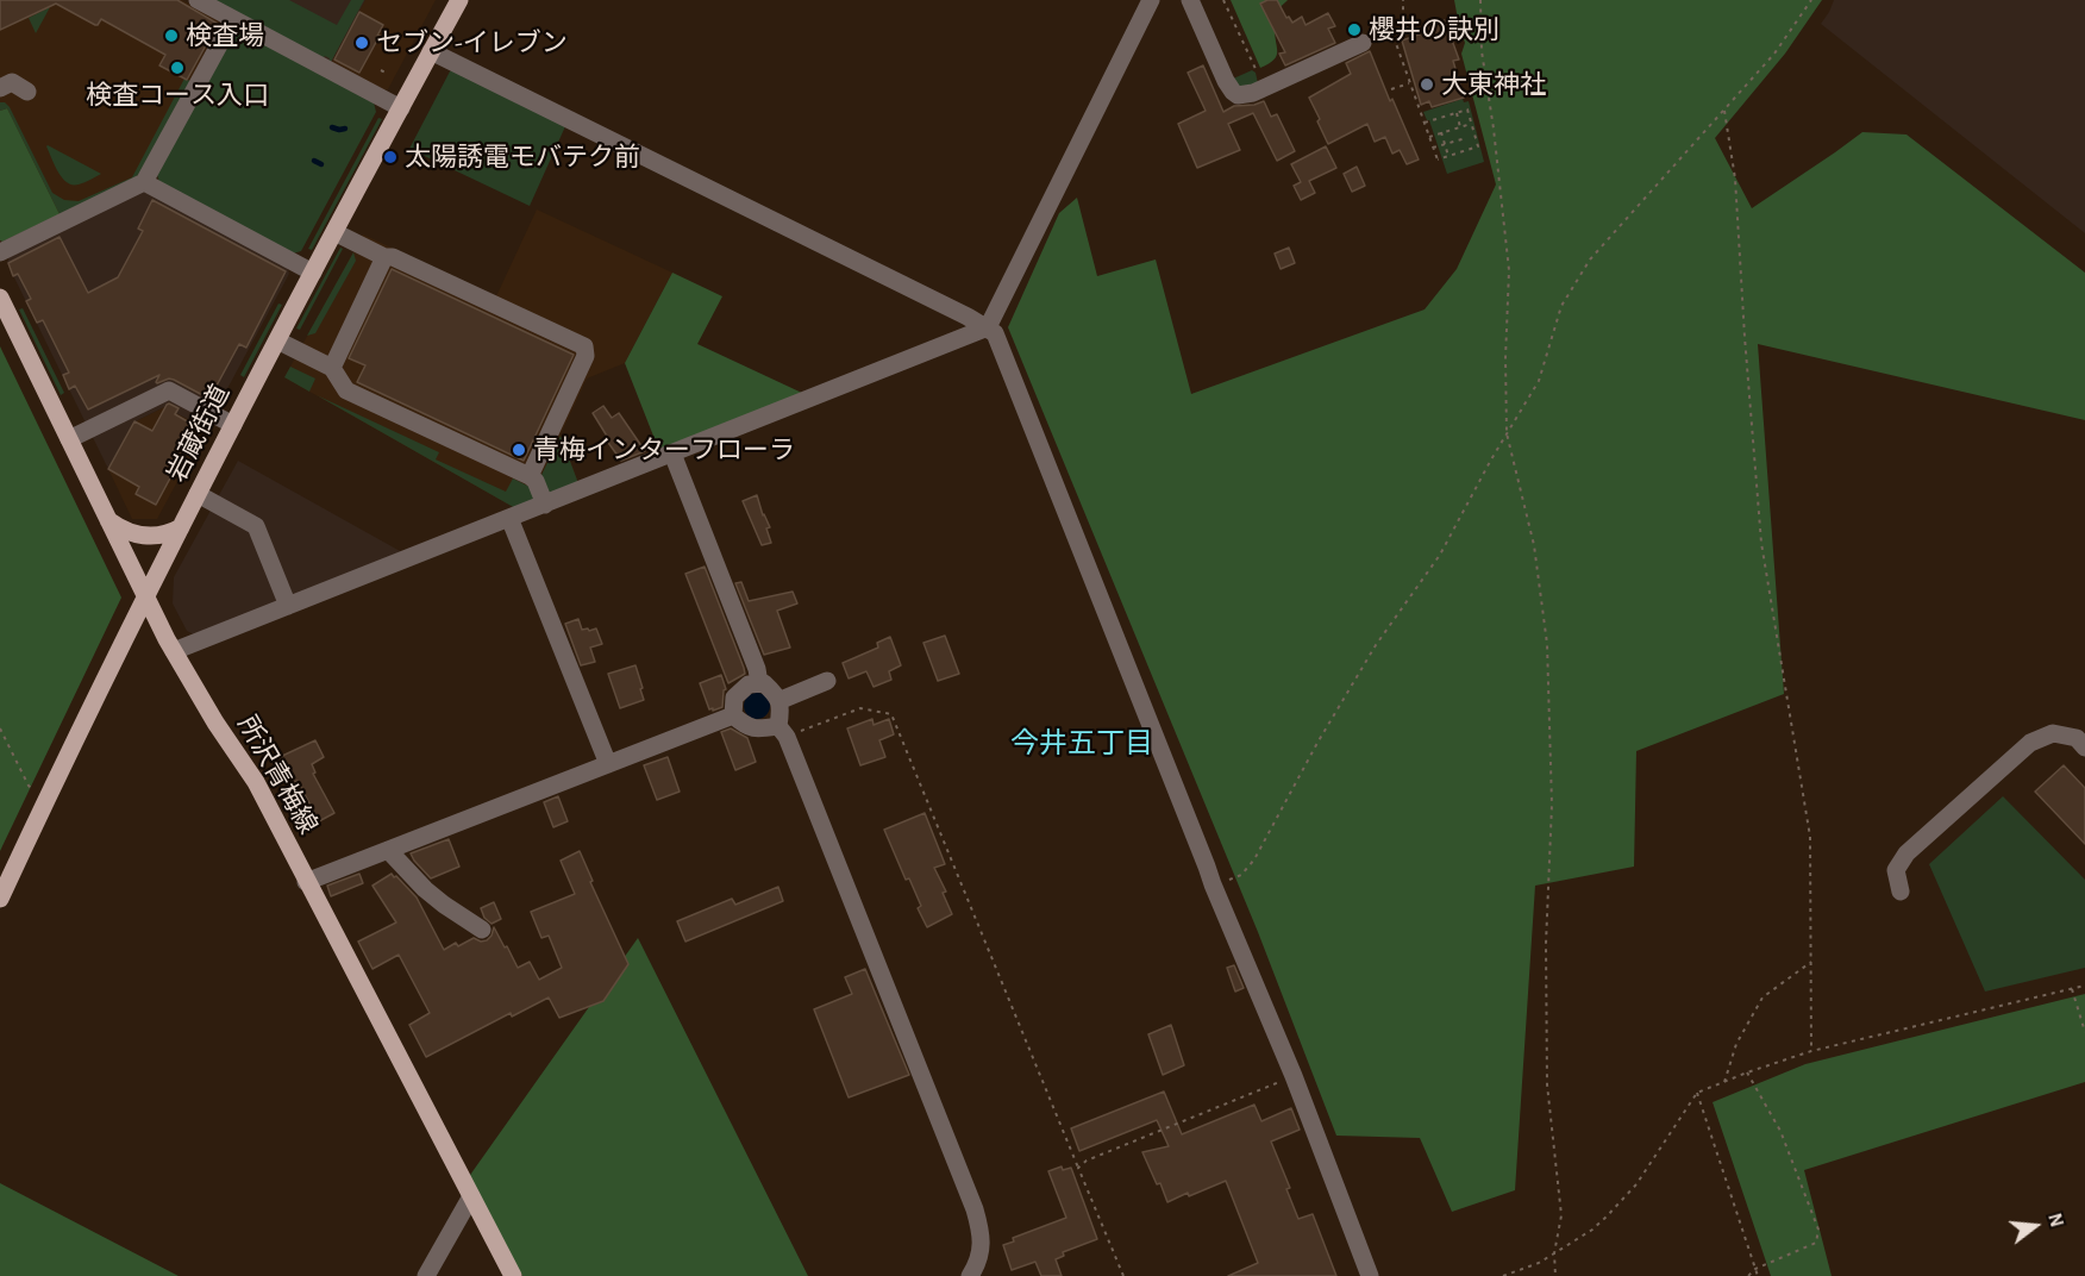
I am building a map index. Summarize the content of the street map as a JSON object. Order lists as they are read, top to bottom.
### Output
{
  "streets": {
    "main road": ["岩蔵街道", "所沢青梅線"]
  },
  "crossings": [
    ["岩蔵街道", "所沢青梅線"]
  ],
  "districts": ["今井五丁目"],
  "places": [
    "櫻井の訣別",
    "検査場",
    "セブン-イレブン",
    "検査コース入口",
    "大東神社",
    "太陽誘電モバテク前",
    "青梅インターフローラ"
  ],
  "north": "right"
}
